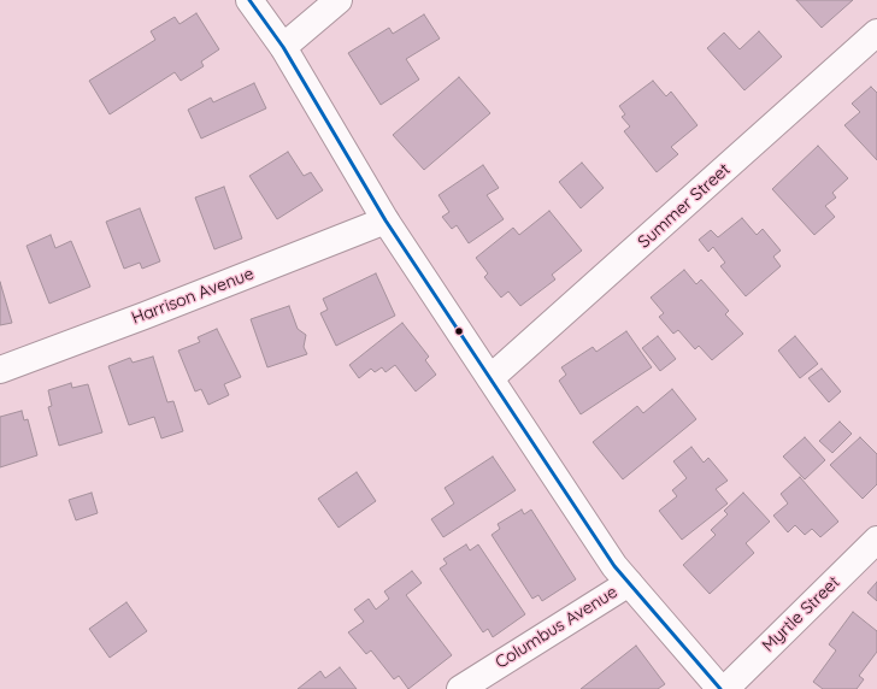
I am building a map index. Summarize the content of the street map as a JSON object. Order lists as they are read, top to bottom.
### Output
{
  "streets": {
    "street": [
      "Summer Street",
      "Harrison Avenue",
      "Myrtle Street",
      "Columbus Avenue"
    ]
  }
}
